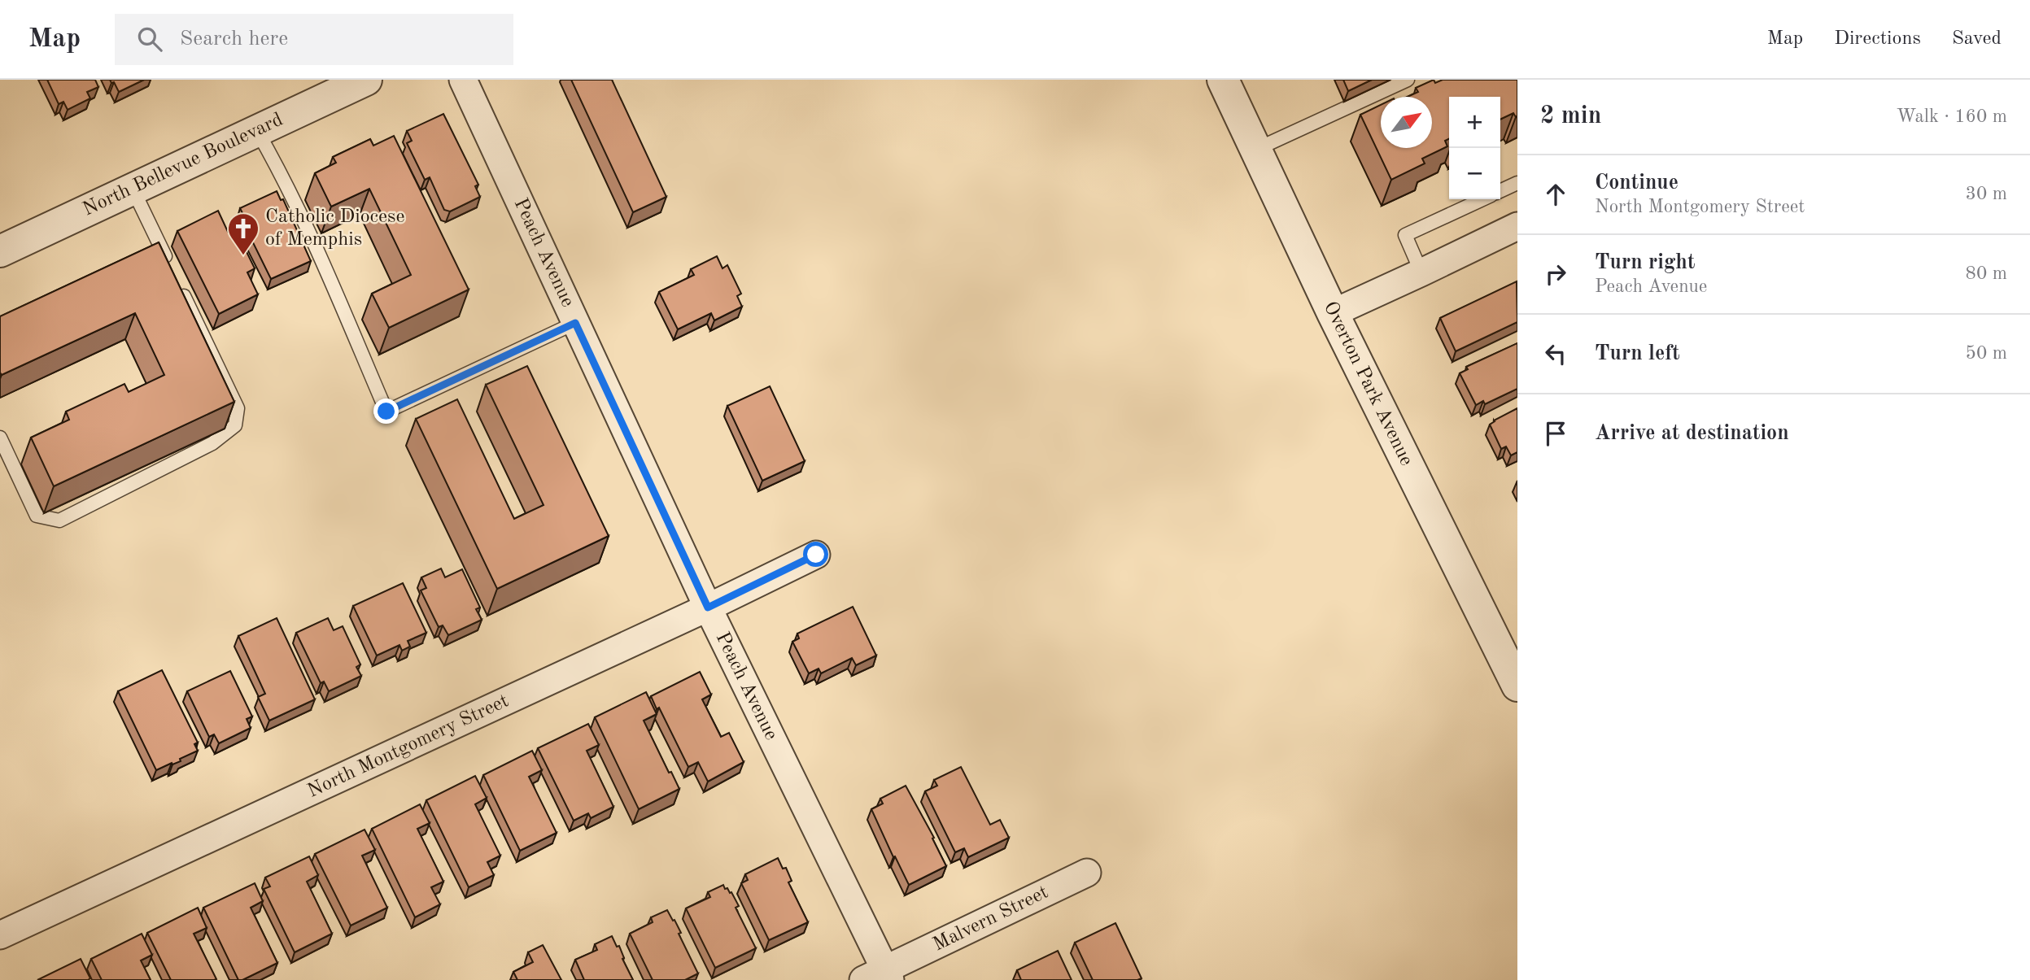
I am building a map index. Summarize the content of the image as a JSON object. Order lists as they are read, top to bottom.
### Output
{
  "streets": {
    "street": [
      "North Bellevue Boulevard",
      "Peach Avenue",
      "Overton Park Avenue",
      "North Montgomery Street",
      "Malvern Street"
    ]
  },
  "crossings": [
    ["Peach Avenue", "North Montgomery Street"],
    ["Peach Avenue", "Malvern Street"]
  ],
  "places": {
    "church": ["Catholic Diocese of Memphis"]
  },
  "north": "top right",
  "page": {
    "header": "Map",
    "search": "Search here",
    "nav": ["Map", "Directions", "Saved"],
    "heading": ["2 min", "Walk · 160 m"],
    "map_buttons": ["+", "−"],
    "list": [
      ["Continue", "North Montgomery Street", "30 m"],
      ["Turn right", "Peach Avenue", "80 m"],
      ["Turn left", "50 m"],
      "Arrive at destination"
    ]
  }
}
